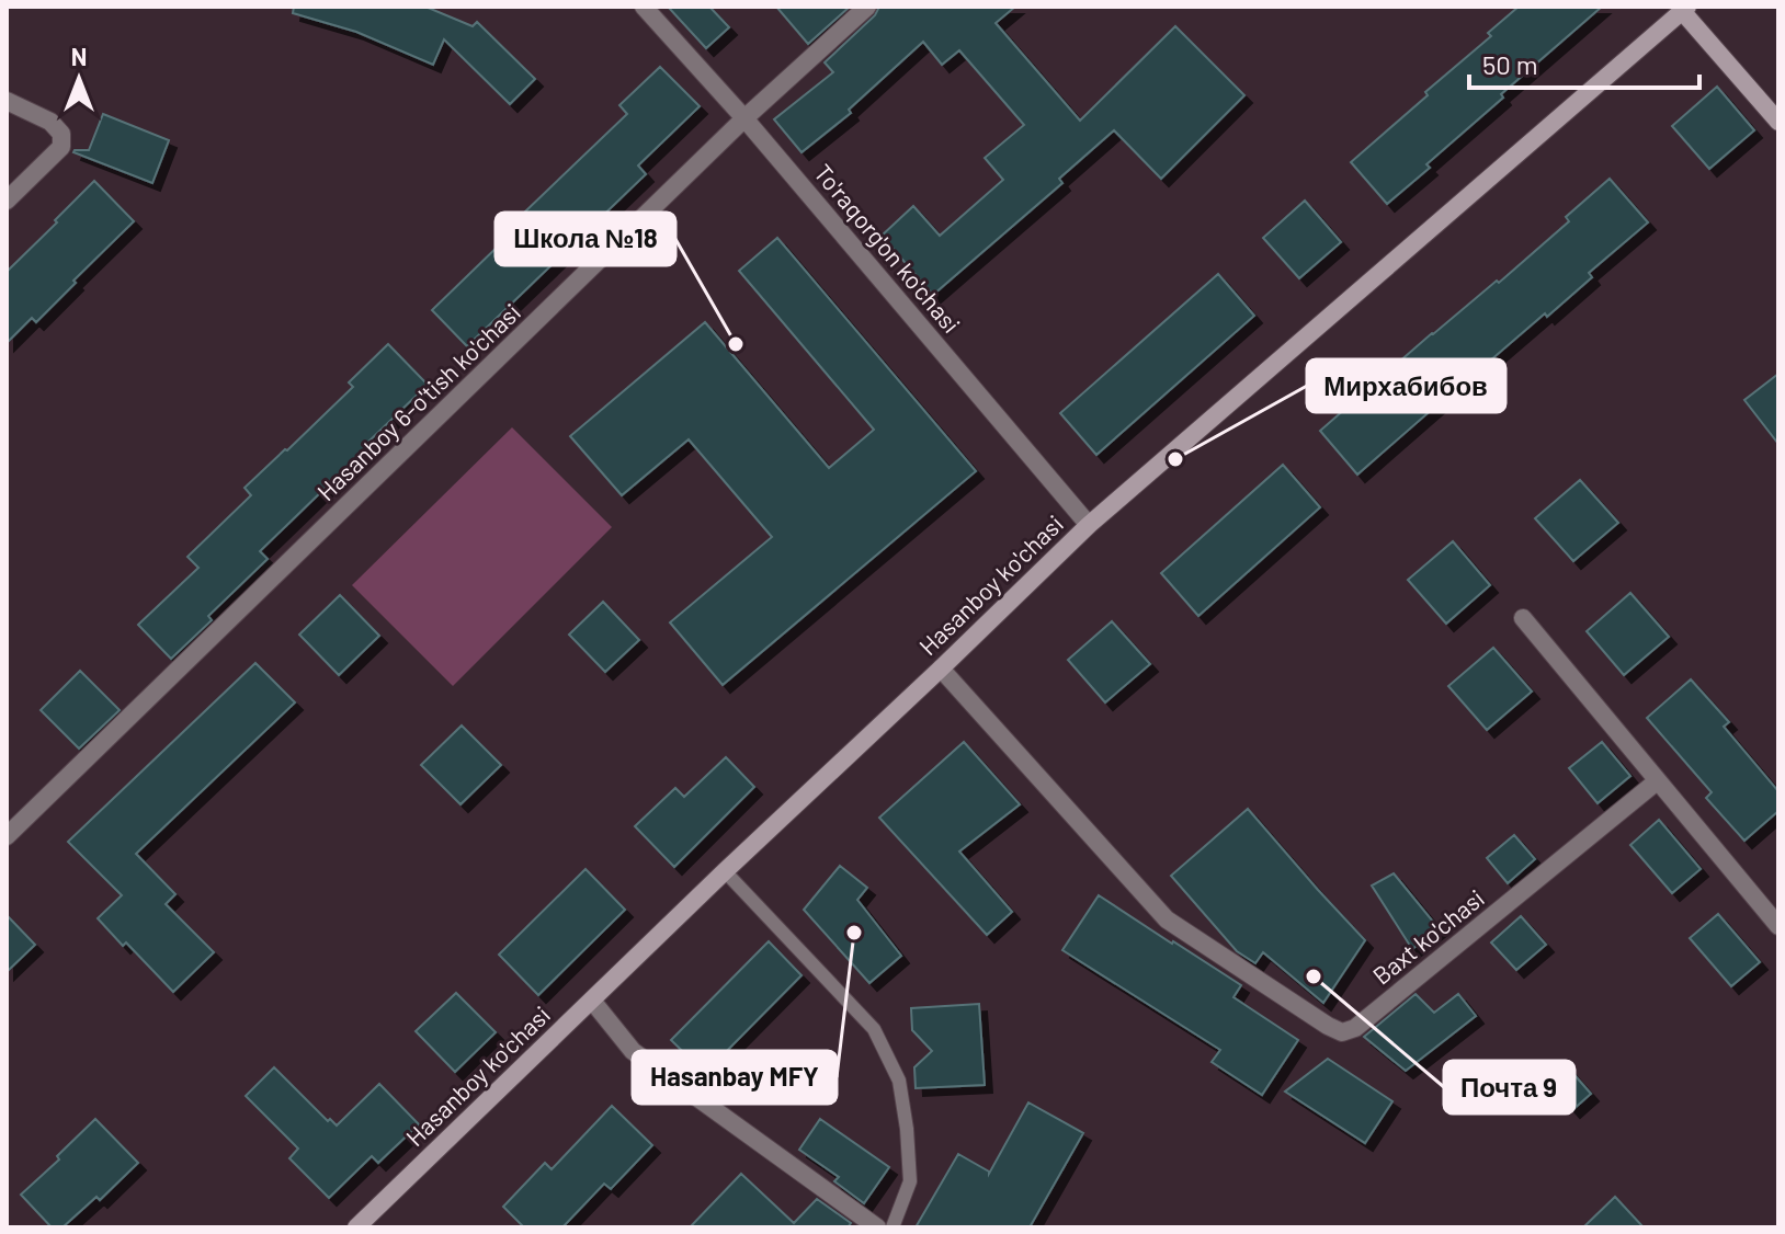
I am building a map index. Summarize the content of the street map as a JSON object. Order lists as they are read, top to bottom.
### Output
{
  "streets": {
    "street": [
      "To'raqorg'on ko'chasi",
      "Hasanboy 6-o'tish ko'chasi",
      "Hasanboy ko'chasi",
      "Baxt ko'chasi"
    ]
  },
  "crossings": [
    ["To'raqorg'on ko'chasi", "Hasanboy 6-o'tish ko'chasi"],
    ["To'raqorg'on ko'chasi", "Hasanboy ko'chasi"],
    ["Hasanboy ko'chasi", "Baxt ko'chasi"]
  ],
  "places": [
    "Школа №18",
    "Мирхабибов",
    "Hasanbay MFY",
    "Почта 9"
  ],
  "scale_bar": "50 m",
  "north": "top"
}
